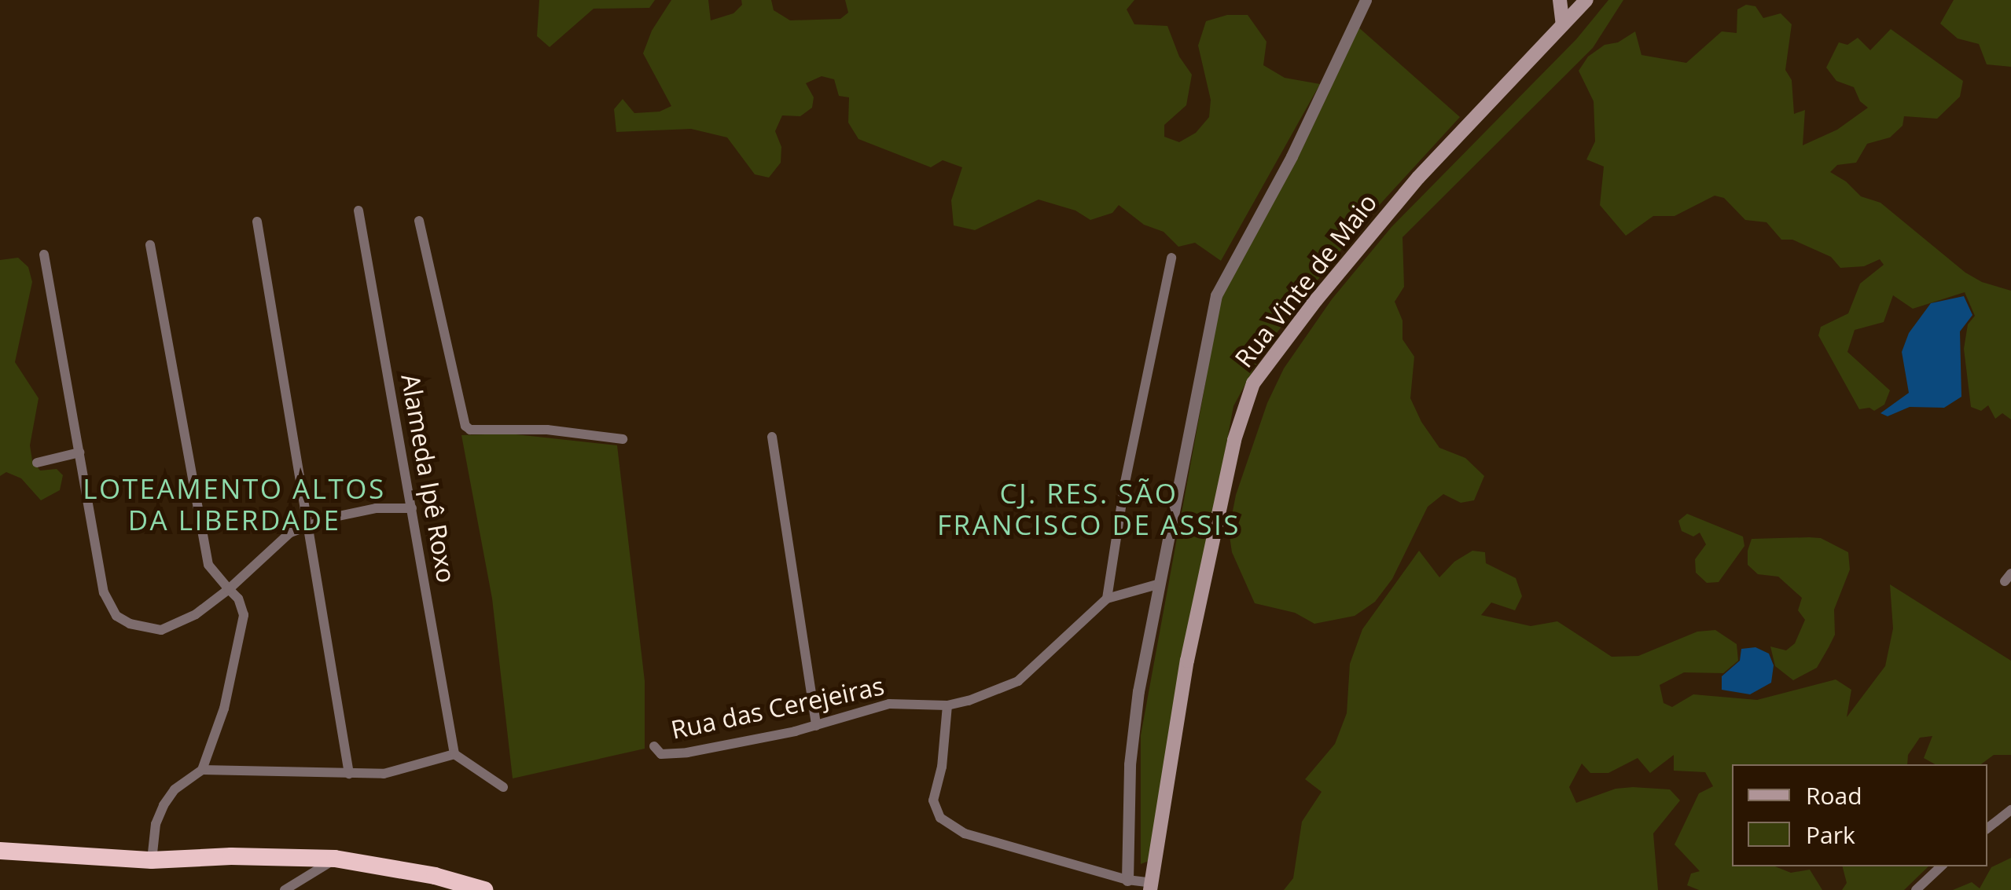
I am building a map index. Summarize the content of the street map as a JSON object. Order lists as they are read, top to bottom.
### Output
{
  "streets": {
    "main road": ["Rua Vinte de Maio"],
    "street": ["Alameda Ipê Roxo", "Rua das Cerejeiras"]
  },
  "districts": ["LOTEAMENTO ALTOS DA LIBERDADE", "CJ. RES. SÃO FRANCISCO DE ASSIS"],
  "legend": ["Road", "Park"]
}
